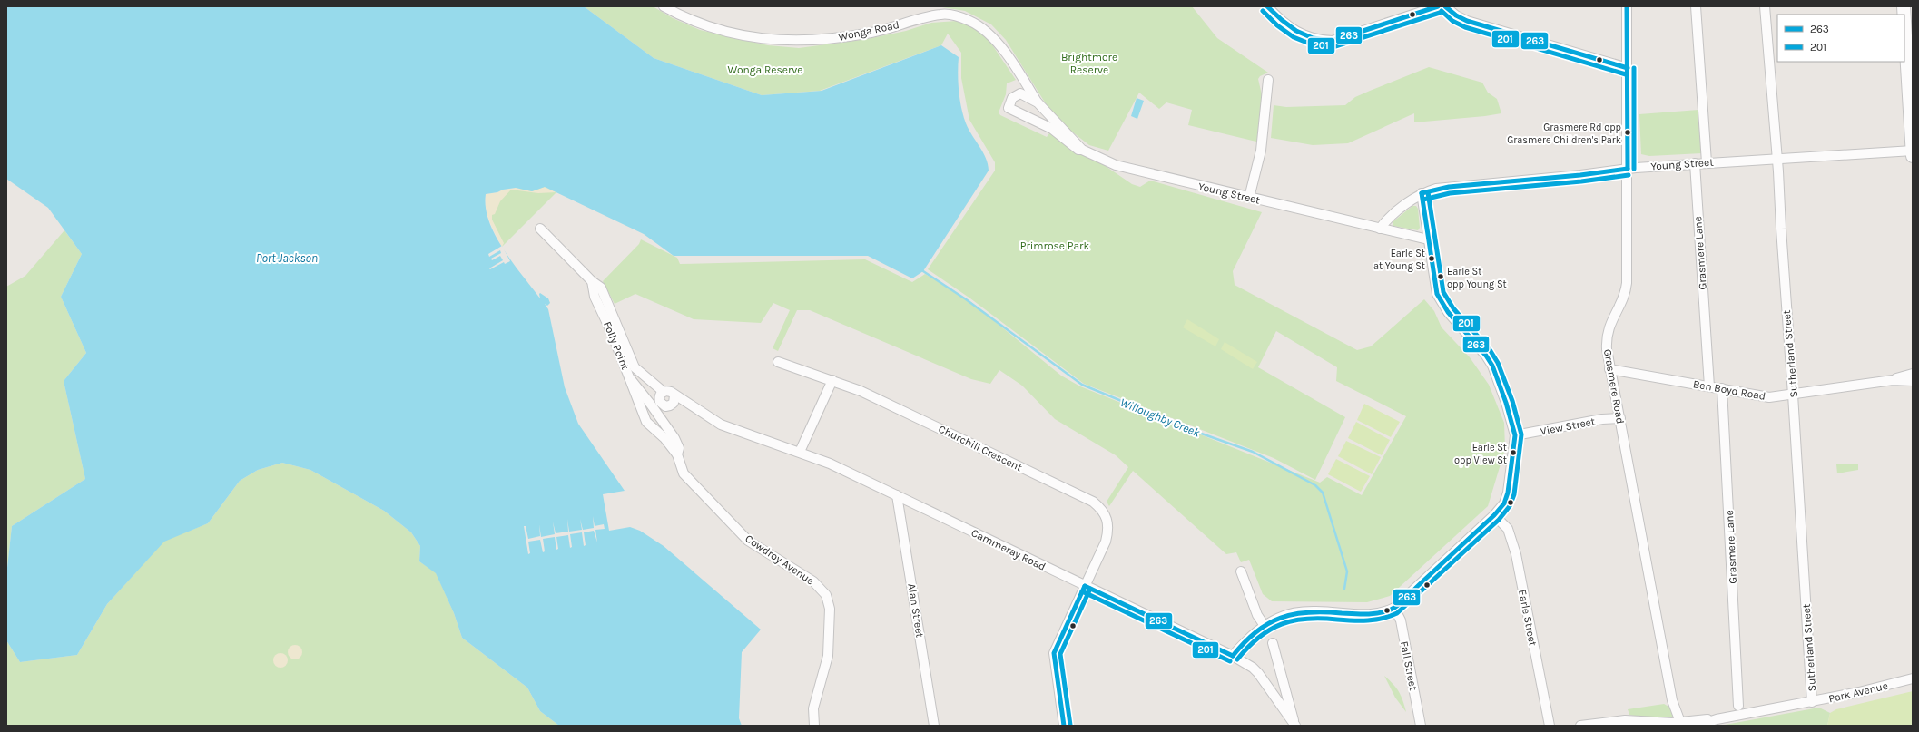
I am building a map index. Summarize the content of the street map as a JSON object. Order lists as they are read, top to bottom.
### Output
{
  "streets": {
    "street": [
      "Wonga Road",
      "Young Street",
      "Grasmere Lane",
      "Folly Point",
      "Sutherland Street",
      "Grasmere Road",
      "Ben Boyd Road",
      "View Street",
      "Churchill Crescent",
      "Cammeray Road",
      "Cowdroy Avenue",
      "Alan Street",
      "Earle Street",
      "Fall Street",
      "Park Avenue"
    ]
  },
  "crossings": [
    ["Wonga Road", "Young Street"],
    ["Young Street", "Grasmere Lane"],
    ["Young Street", "Sutherland Street"],
    ["Young Street", "Grasmere Road"],
    ["Grasmere Lane", "Ben Boyd Road"],
    ["Folly Point", "Cammeray Road"],
    ["Folly Point", "Cowdroy Avenue"],
    ["Sutherland Street", "Ben Boyd Road"],
    ["Sutherland Street", "Park Avenue"],
    ["Grasmere Road", "Ben Boyd Road"],
    ["Grasmere Road", "View Street"],
    ["Grasmere Road", "Park Avenue"],
    ["Churchill Crescent", "Cammeray Road"],
    ["Cammeray Road", "Cowdroy Avenue"],
    ["Cammeray Road", "Alan Street"]
  ],
  "water": ["Port Jackson", "Willoughby Creek"],
  "parks": ["Brightmore Reserve", "Wonga Reserve", "Primrose Park"],
  "places": [
    "Grasmere Rd opp Grasmere Children's Park",
    "Earle St at Young St",
    "Earle St opp Young St",
    "Earle St opp View St"
  ],
  "lines": ["transit line 263", "transit line 201"],
  "legend": ["263", "201"]
}
